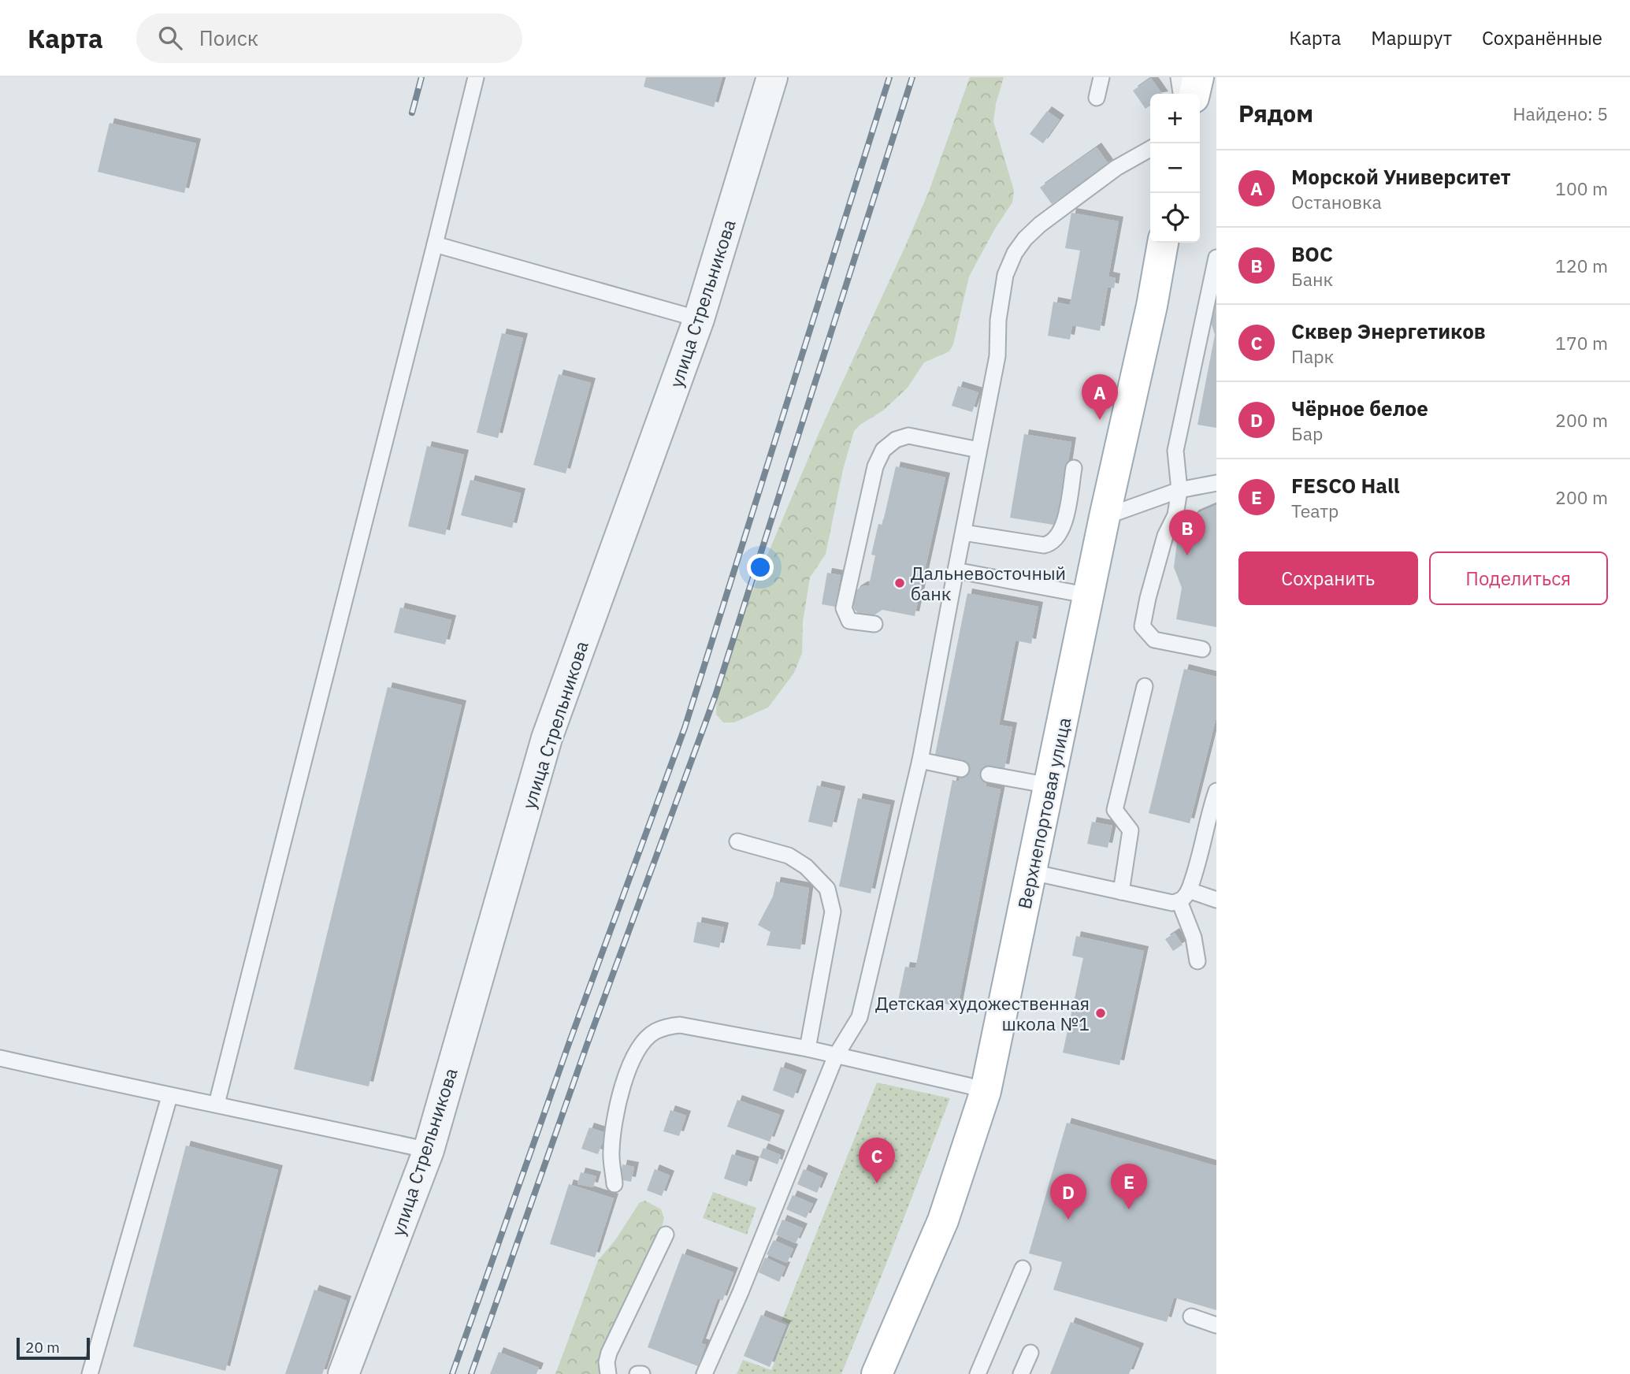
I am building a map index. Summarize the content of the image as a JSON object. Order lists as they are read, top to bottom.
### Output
{
  "streets": {
    "main road": ["Верхнепортовая улица"],
    "street": ["улица Стрельникова"]
  },
  "places": ["Дальневосточный банк", "Детская художественная школа №1"],
  "scale_bar": "20 m",
  "page": {
    "header": "Карта",
    "search": "Поиск",
    "nav": ["Карта", "Маршрут", "Сохранённые"],
    "heading": ["Рядом", "Найдено: 5"],
    "map_buttons": ["+", "−"],
    "list": [
      {
        "mark": "A",
        "name": "Морской Университет",
        "note": "Остановка",
        "value": "100 m"
      },
      {
        "mark": "B",
        "name": "BOC",
        "note": "Банк",
        "value": "120 m"
      },
      {
        "mark": "C",
        "name": "Сквер Энергетиков",
        "note": "Парк",
        "value": "170 m"
      },
      {
        "mark": "D",
        "name": "Чёрное белое",
        "note": "Бар",
        "value": "200 m"
      },
      {
        "mark": "E",
        "name": "FESCO Hall",
        "note": "Театр",
        "value": "200 m"
      }
    ],
    "pins": [
      "A",
      "B",
      "C",
      "E",
      "D"
    ],
    "buttons": ["Сохранить", "Поделиться"],
    "scale": "20 m"
  }
}
